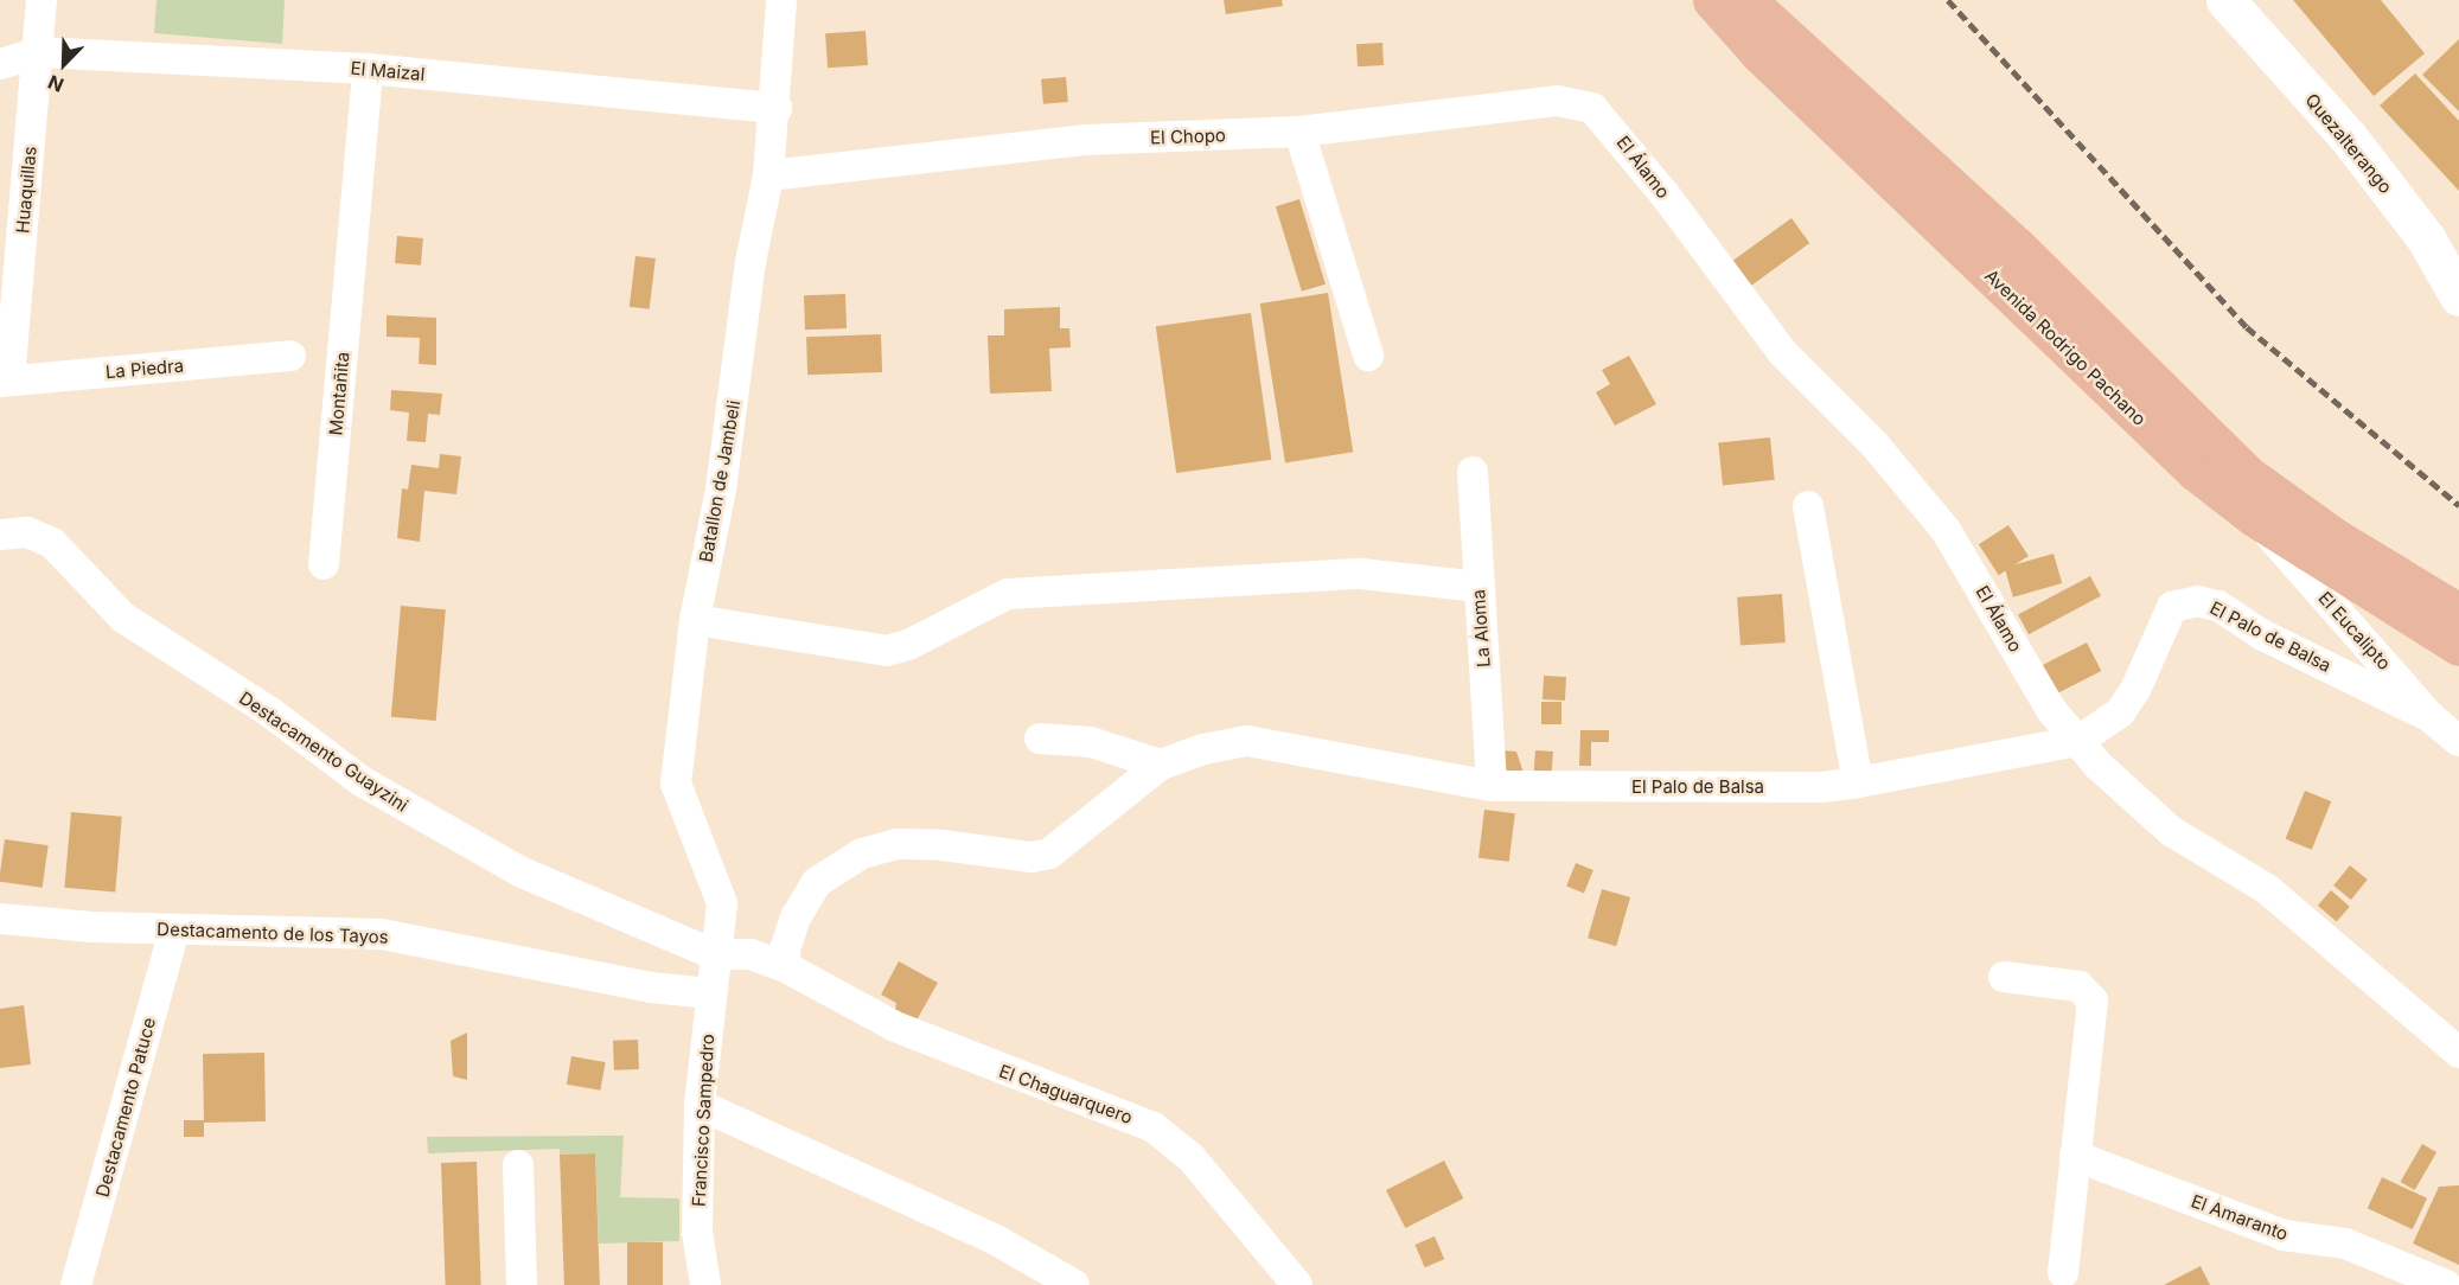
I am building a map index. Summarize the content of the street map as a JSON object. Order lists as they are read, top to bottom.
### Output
{
  "streets": {
    "main road": ["Avenida Rodrigo Pachano"],
    "street": [
      "El Maizal",
      "El Chopo",
      "Quezalterango",
      "El Álamo",
      "Huaquillas",
      "La Piedra",
      "Montañita",
      "Batallon de Jambeli",
      "La Aloma",
      "El Eucalipto",
      "El Palo de Balsa",
      "Destacamento Guayzini",
      "Destacamento de los Tayos",
      "El Chaguarquero",
      "Destacamento Patuce",
      "Francisco Sampedro",
      "El Amaranto"
    ]
  },
  "crossings": [
    ["El Maizal", "Huaquillas"],
    ["El Maizal", "Montañita"],
    ["El Maizal", "Batallon de Jambeli"],
    ["El Chopo", "El Álamo"],
    ["El Chopo", "Batallon de Jambeli"],
    ["El Álamo", "El Palo de Balsa"],
    ["Huaquillas", "La Piedra"],
    ["Avenida Rodrigo Pachano", "El Eucalipto"],
    ["Batallon de Jambeli", "Destacamento Guayzini"],
    ["Batallon de Jambeli", "El Chaguarquero"],
    ["Batallon de Jambeli", "Francisco Sampedro"],
    ["La Aloma", "El Palo de Balsa"],
    ["El Eucalipto", "El Palo de Balsa"],
    ["El Palo de Balsa", "El Chaguarquero"],
    ["Destacamento Guayzini", "El Chaguarquero"],
    ["Destacamento Guayzini", "Francisco Sampedro"],
    ["Destacamento de los Tayos", "Destacamento Patuce"],
    ["Destacamento de los Tayos", "Francisco Sampedro"],
    ["El Chaguarquero", "Francisco Sampedro"]
  ],
  "north": "bottom left"
}
